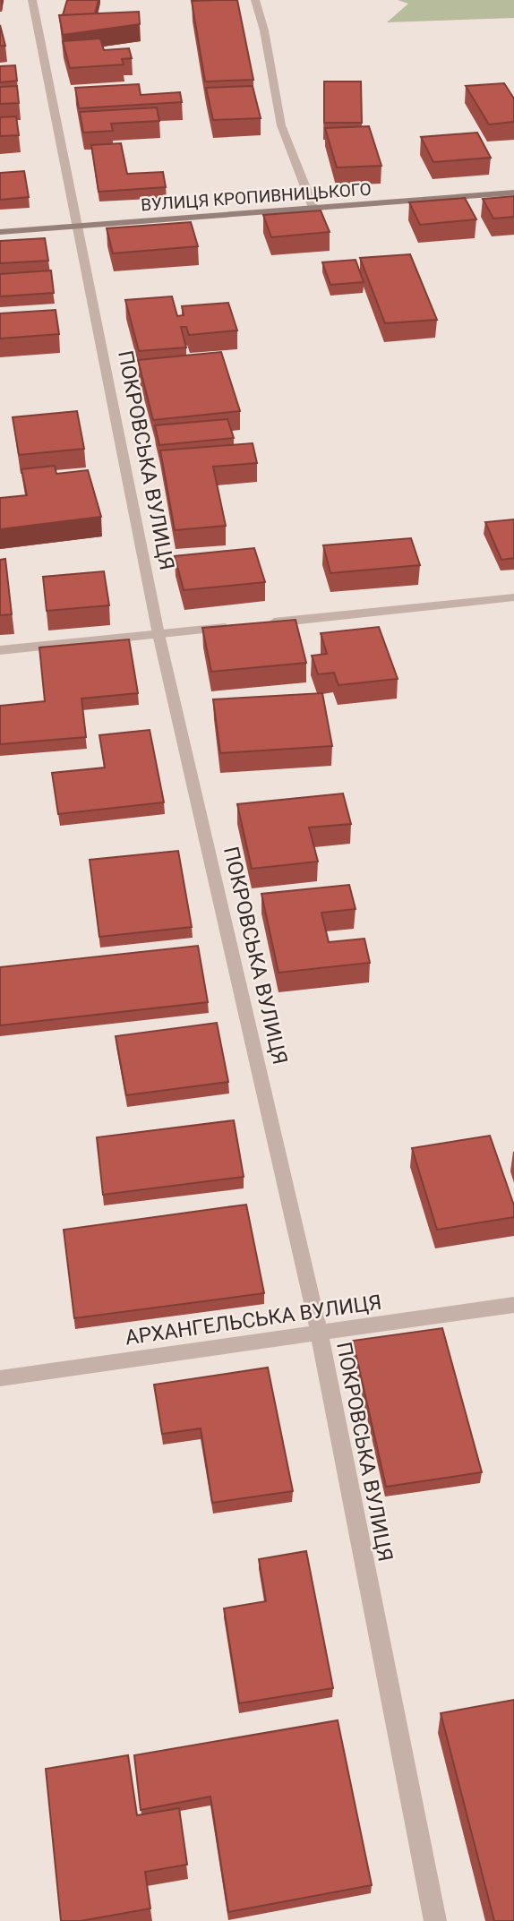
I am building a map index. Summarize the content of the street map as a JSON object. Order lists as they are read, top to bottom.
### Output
{
  "streets": {
    "main road": ["ВУЛИЦЯ КРОПИВНИЦЬКОГО"],
    "street": ["ПОКРОВСЬКА ВУЛИЦЯ", "АРХАНГЕЛЬСЬКА ВУЛИЦЯ"]
  },
  "crossings": [
    ["ВУЛИЦЯ КРОПИВНИЦЬКОГО", "ПОКРОВСЬКА ВУЛИЦЯ"],
    ["ПОКРОВСЬКА ВУЛИЦЯ", "АРХАНГЕЛЬСЬКА ВУЛИЦЯ"]
  ]
}
